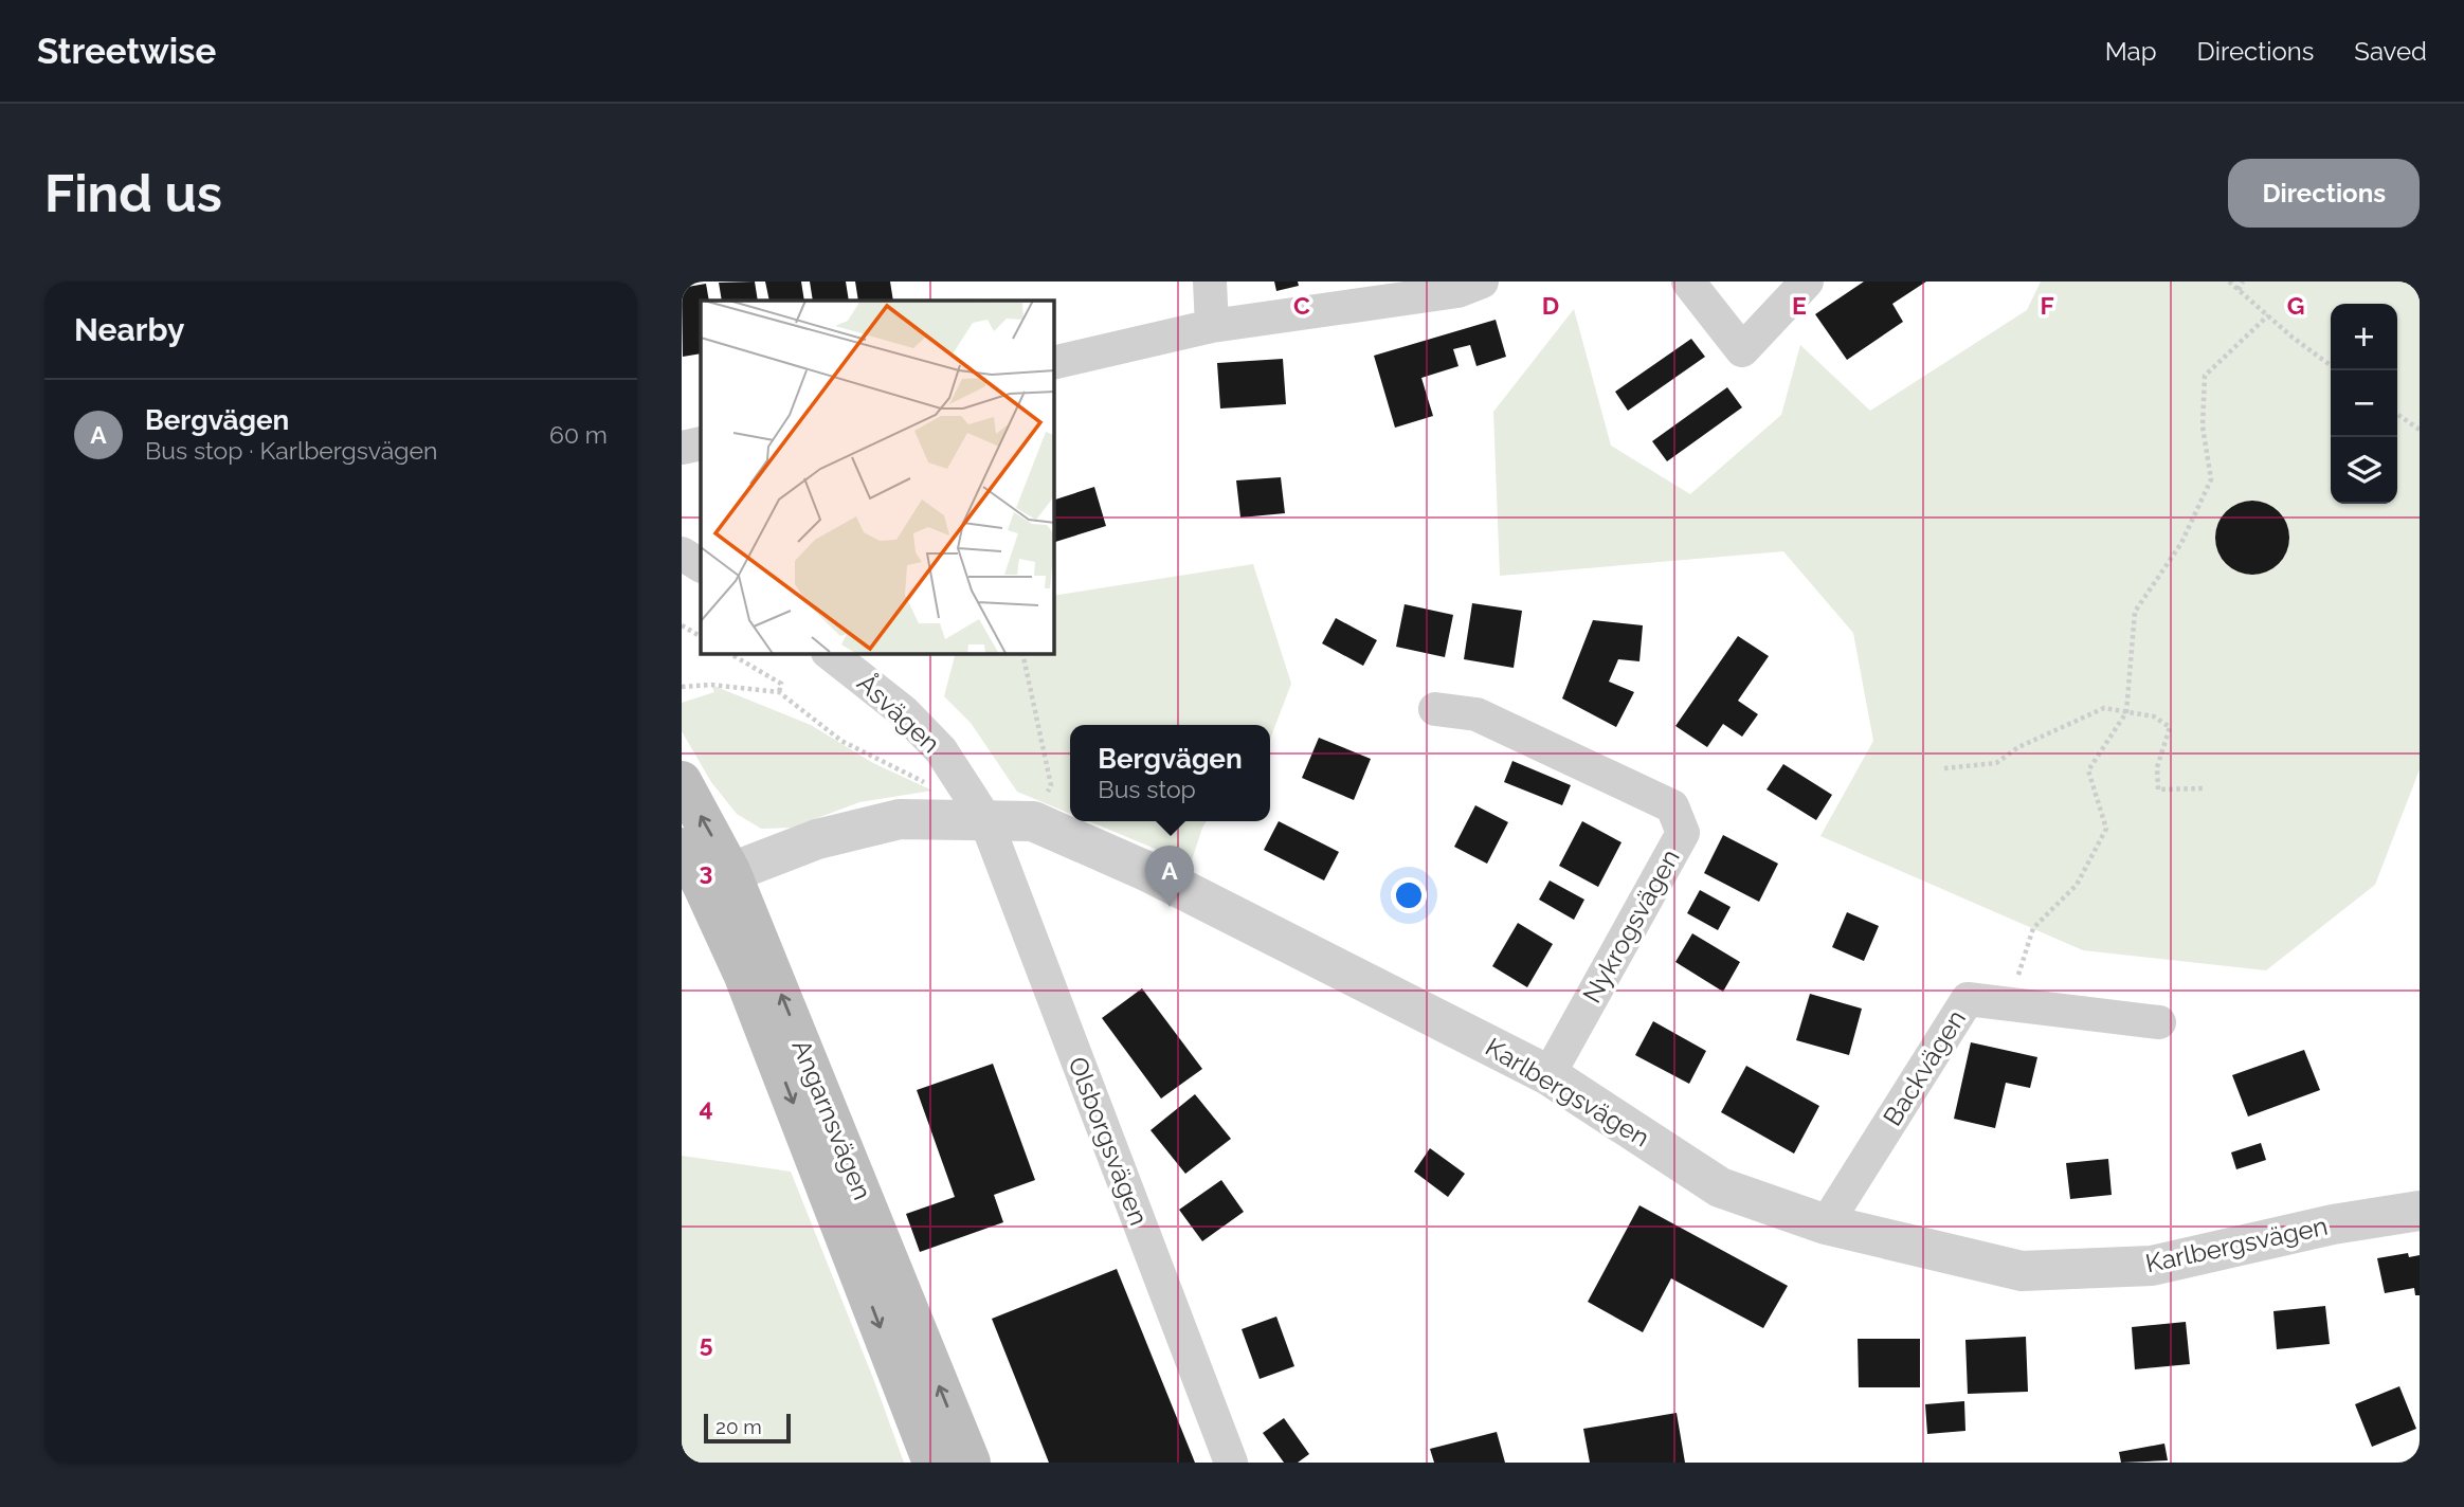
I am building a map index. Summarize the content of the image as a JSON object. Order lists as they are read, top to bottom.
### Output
{
  "streets": {
    "main road": ["Angarnsvägen"],
    "street": [
      "Åsvägen",
      "Nykrogsvägen",
      "Backvägen",
      "Karlbergsvägen",
      "Olsborgsvägen"
    ]
  },
  "crossings": [
    ["Åsvägen", "Karlbergsvägen"],
    ["Åsvägen", "Olsborgsvägen"],
    ["Nykrogsvägen", "Karlbergsvägen"],
    ["Backvägen", "Karlbergsvägen"],
    ["Karlbergsvägen", "Angarnsvägen"],
    ["Karlbergsvägen", "Olsborgsvägen"]
  ],
  "scale_bar": "20 m",
  "page": {
    "header": "Streetwise",
    "nav": ["Map", "Directions", "Saved"],
    "buttons": "Directions",
    "title": "Find us",
    "heading": "Nearby",
    "map_buttons": ["+", "−"],
    "list": [
      {
        "mark": "A",
        "name": "Bergvägen",
        "note": "Bus stop · Karlbergsvägen",
        "value": "60 m"
      }
    ],
    "popup": ["Bergvägen", "Bus stop"],
    "pins": "A",
    "scale": "20 m"
  },
  "grid": {
    "columns": [
      "C",
      "D",
      "E",
      "F",
      "G"
    ],
    "rows": ["3", "4", "5"]
  }
}
